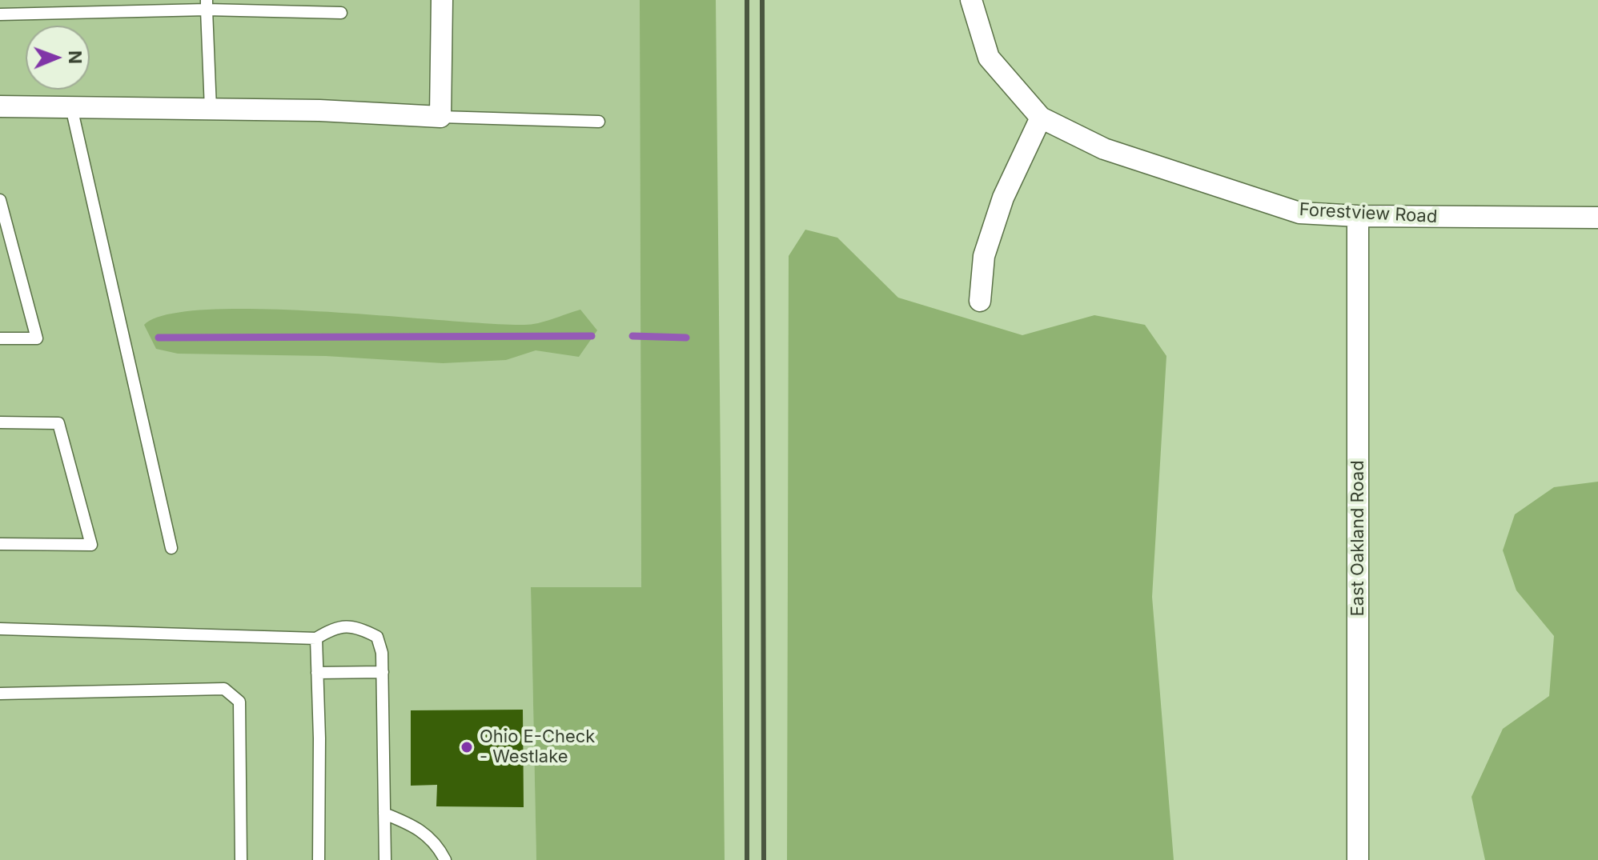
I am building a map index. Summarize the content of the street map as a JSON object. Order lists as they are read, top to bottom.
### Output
{
  "streets": {
    "street": ["Forestview Road", "East Oakland Road"]
  },
  "crossings": [
    ["Forestview Road", "East Oakland Road"]
  ],
  "places": ["Ohio E-Check - Westlake"],
  "north": "right"
}
